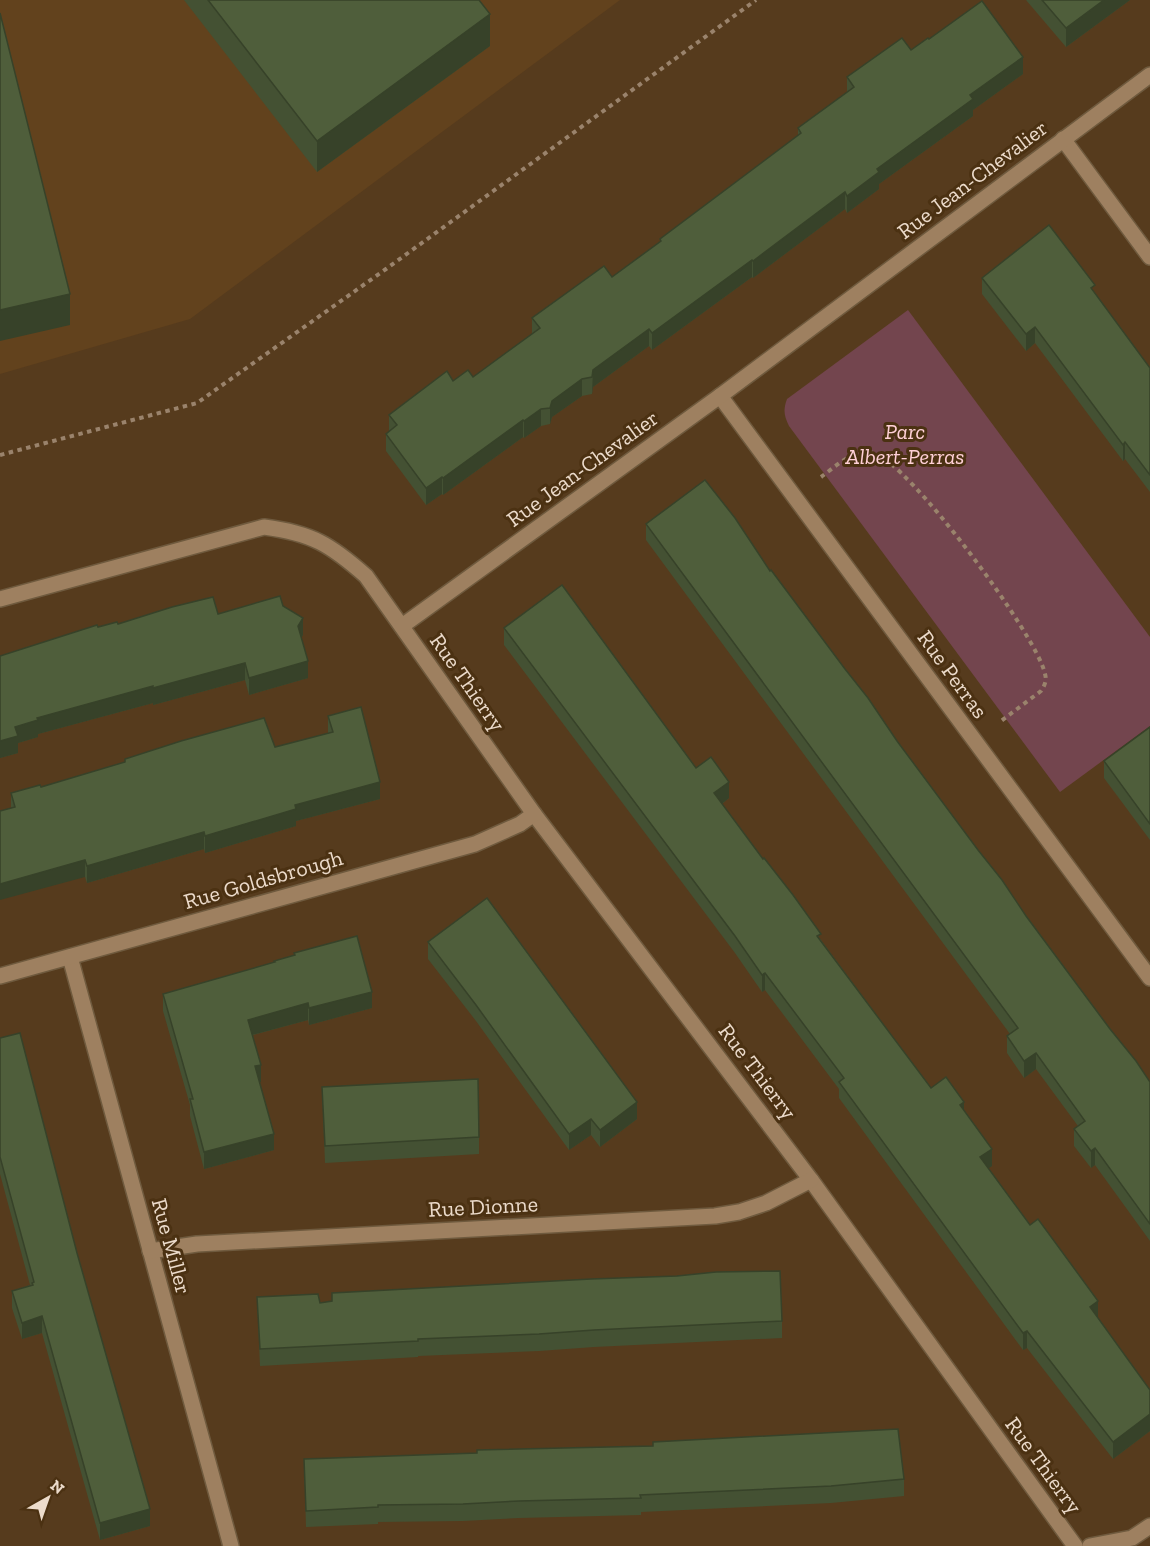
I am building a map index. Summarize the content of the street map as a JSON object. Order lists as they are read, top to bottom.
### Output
{
  "streets": {
    "street": [
      "Rue Jean-Chevalier",
      "Rue Perras",
      "Rue Thierry",
      "Rue Goldsbrough",
      "Rue Dionne",
      "Rue Miller"
    ]
  },
  "crossings": [
    ["Rue Jean-Chevalier", "Rue Perras"],
    ["Rue Jean-Chevalier", "Rue Thierry"],
    ["Rue Thierry", "Rue Goldsbrough"],
    ["Rue Thierry", "Rue Dionne"],
    ["Rue Goldsbrough", "Rue Miller"],
    ["Rue Dionne", "Rue Miller"]
  ],
  "parks": ["Parc Albert-Perras"],
  "north": "top right"
}
